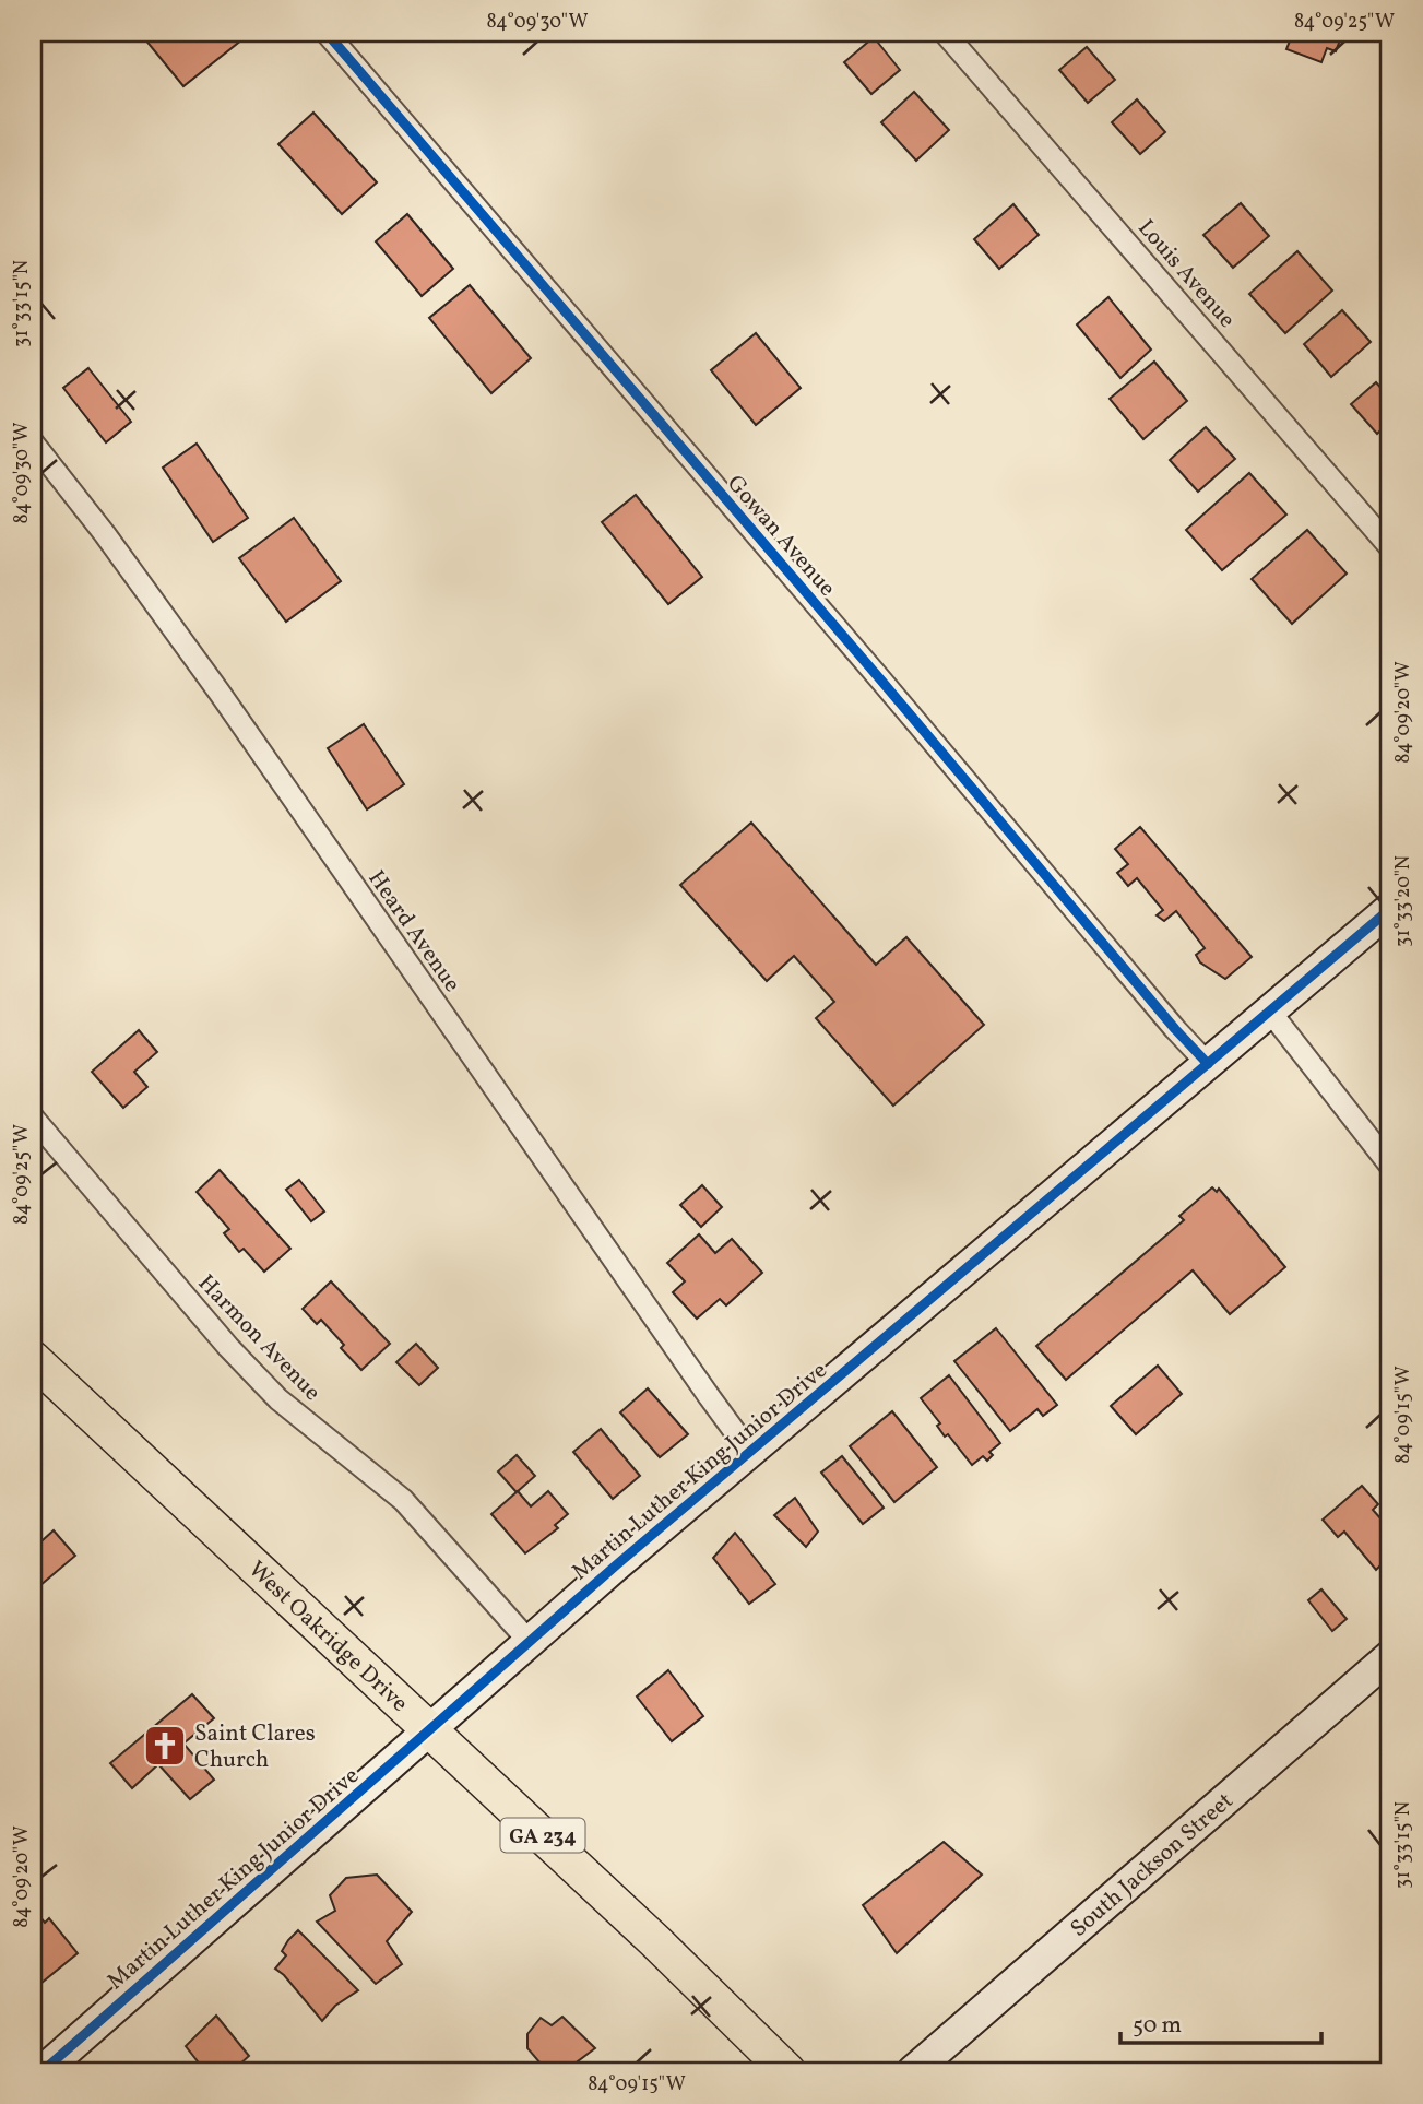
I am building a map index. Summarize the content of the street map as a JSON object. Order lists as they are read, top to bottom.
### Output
{
  "streets": {
    "main road": ["West Oakridge Drive", "GA 234"],
    "street": [
      "Louis Avenue",
      "Gowan Avenue",
      "Heard Avenue",
      "Harmon Avenue",
      "Martin Luther King Junior Drive",
      "South Jackson Street"
    ]
  },
  "crossings": [
    ["Gowan Avenue", "Martin Luther King Junior Drive"],
    ["Heard Avenue", "Martin Luther King Junior Drive"],
    ["Harmon Avenue", "Martin Luther King Junior Drive"],
    ["Martin Luther King Junior Drive", "West Oakridge Drive"]
  ],
  "places": {
    "church": ["Saint Clares Church"]
  },
  "scale_bar": "50 m",
  "coordinates": [
    "84°09'30\"W",
    "84°09'25\"W",
    "31°33'15\"N",
    "84°09'20\"W",
    "31°33'20\"N",
    "84°09'15\"W"
  ]
}
